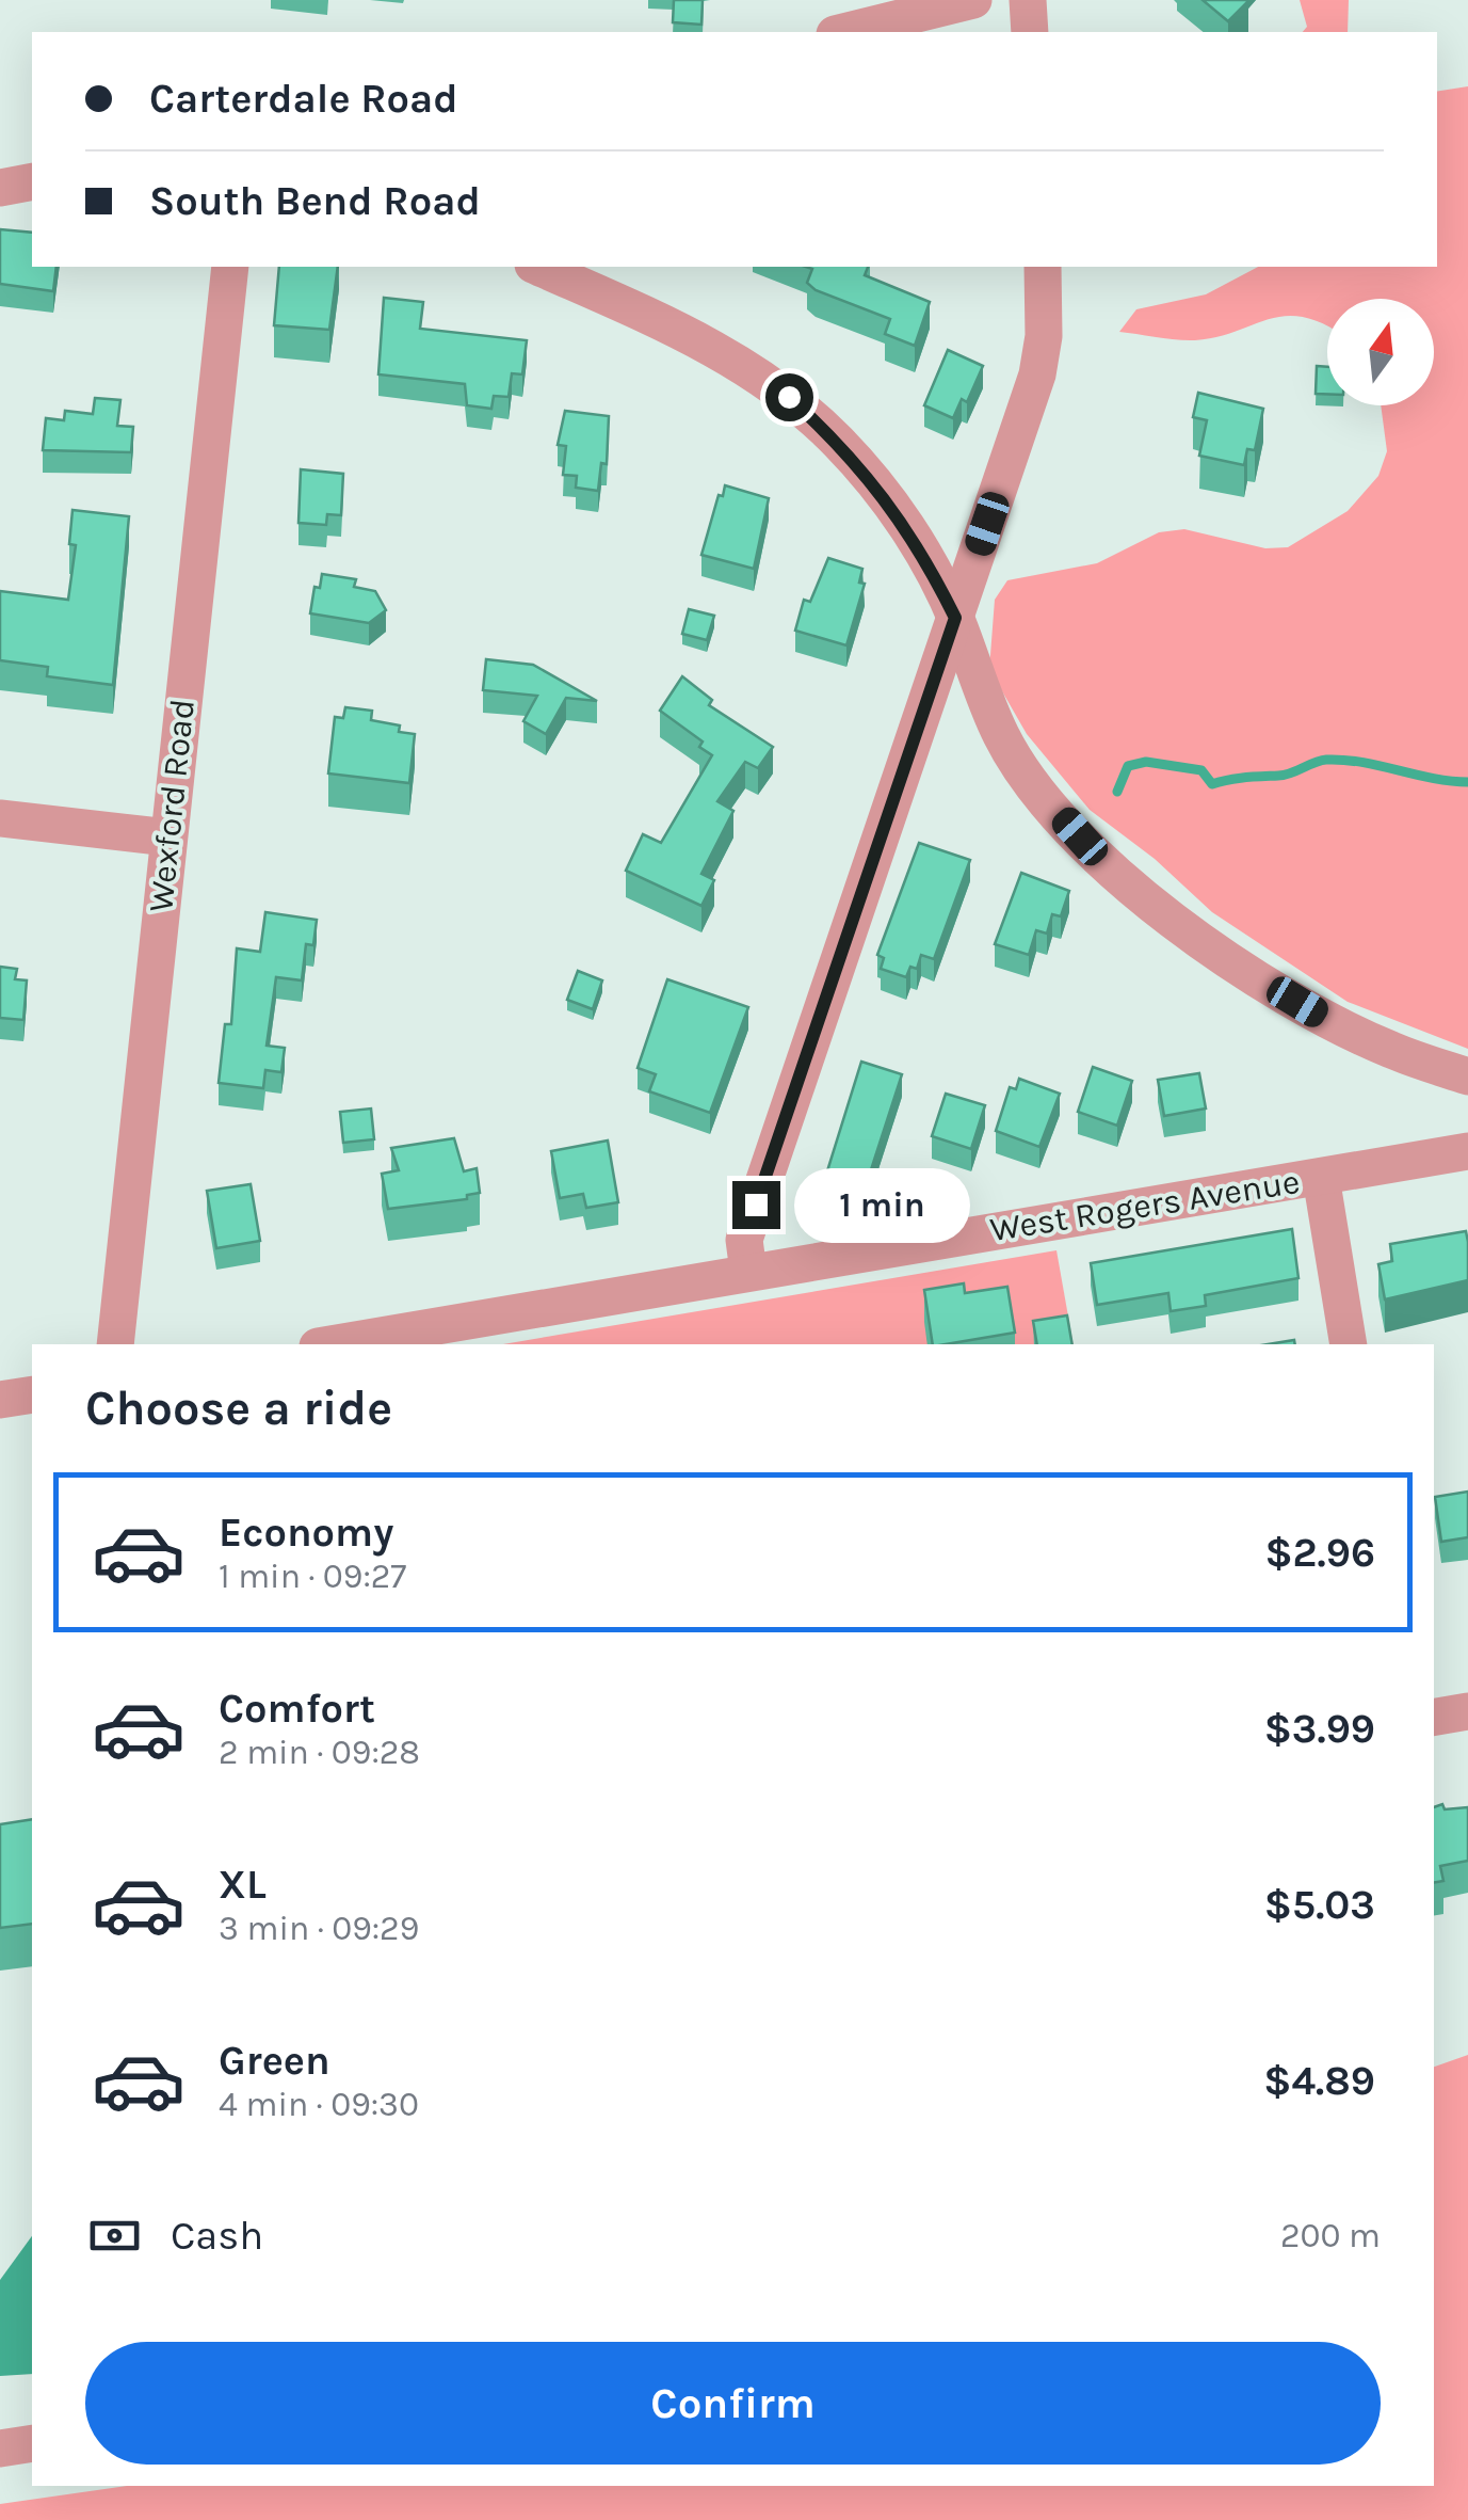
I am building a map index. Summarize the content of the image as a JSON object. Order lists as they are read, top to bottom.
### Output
{
  "streets": {
    "street": ["Wexford Road", "West Rogers Avenue"]
  },
  "north": "top",
  "page": {
    "banner": ["Carterdale Road", "South Bend Road"],
    "bubble": "1 min",
    "heading": "Choose a ride",
    "list": [
      {
        "name": "Economy",
        "note": "1 min · 09:27",
        "value": "$2.96"
      },
      {
        "name": "Comfort",
        "note": "2 min · 09:28",
        "value": "$3.99"
      },
      {
        "name": "XL",
        "note": "3 min · 09:29",
        "value": "$5.03"
      },
      {
        "name": "Green",
        "note": "4 min · 09:30",
        "value": "$4.89"
      }
    ],
    "pay": ["Cash", "200 m"],
    "buttons": "Confirm"
  }
}
